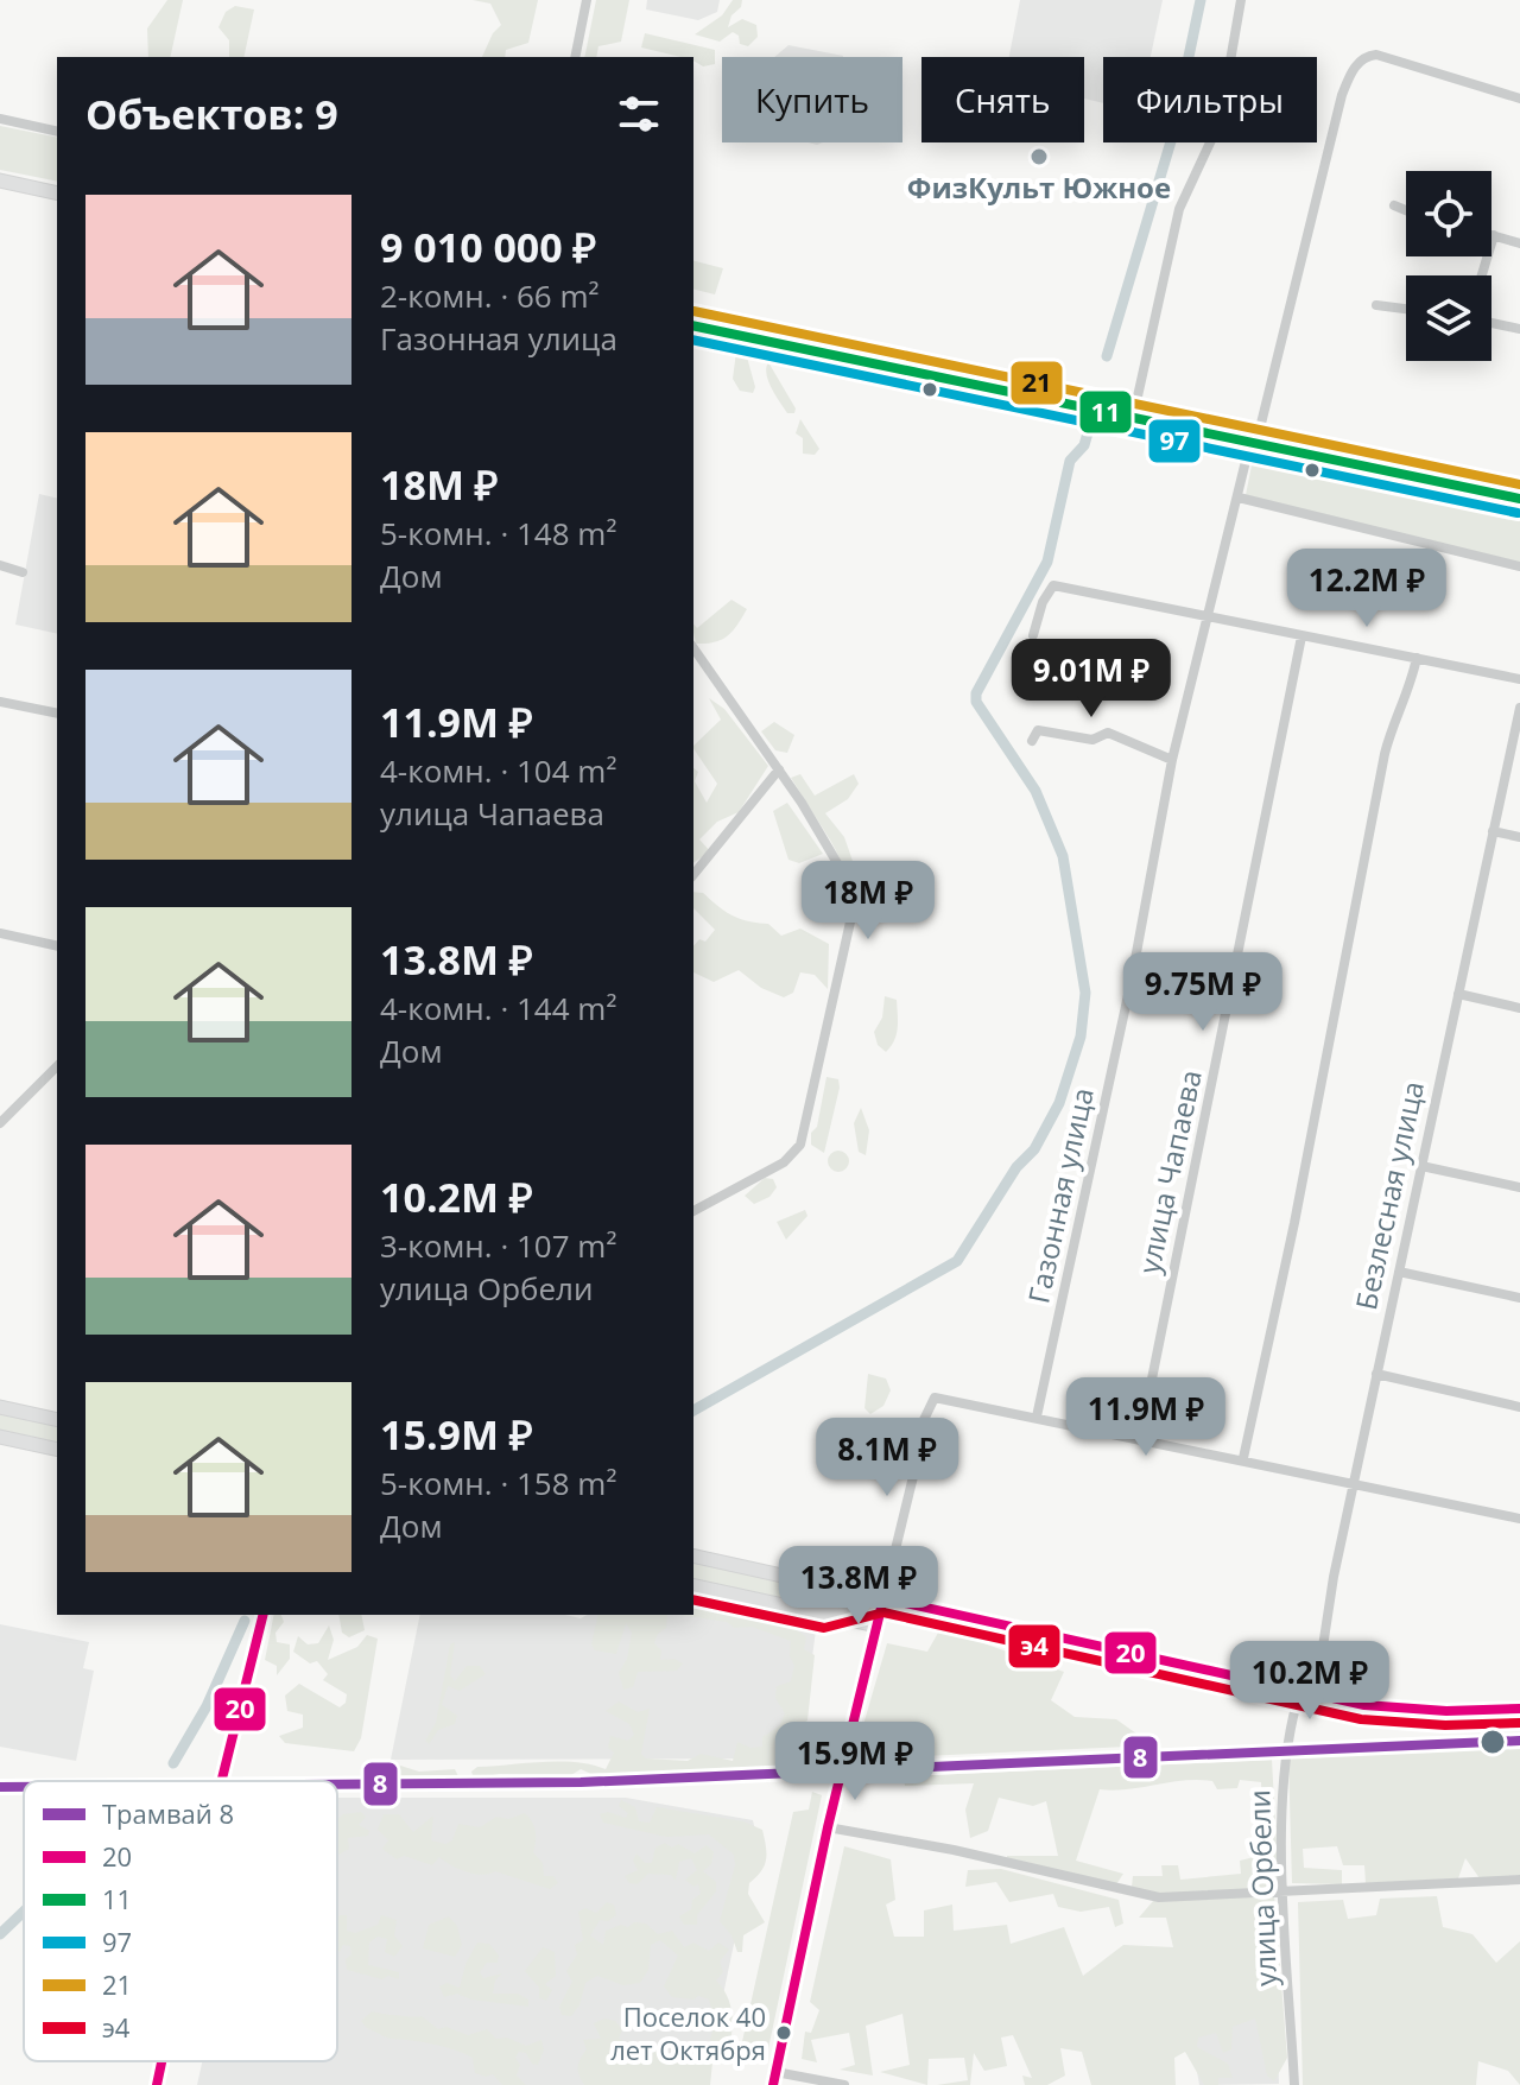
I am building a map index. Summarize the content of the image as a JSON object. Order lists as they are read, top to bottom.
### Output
{
  "streets": {
    "street": [
      "улица Чапаева",
      "Газонная улица",
      "Безлесная улица",
      "улица Орбели"
    ]
  },
  "crossings": [
    ["Безлесная улица", "улица Орбели"]
  ],
  "places": ["ФизКульт Южное", "Поселок 40 лет Октября"],
  "lines": [
    "transit line 21",
    "transit line 11",
    "transit line 97",
    "transit line 20",
    "transit line э4",
    "tram line 8"
  ],
  "legend": [
    "Трамвай 8",
    "20",
    "11",
    "97",
    "21",
    "э4"
  ],
  "page": {
    "chip": ["Купить", "Снять", "Фильтры"],
    "heading": "Объектов: 9",
    "list": [
      {
        "name": "9 010 000 ₽",
        "note": "2-комн. · 66 m² · Газонная улица"
      },
      {
        "name": "18M ₽",
        "note": "5-комн. · 148 m² · Дом"
      },
      {
        "name": "11.9M ₽",
        "note": "4-комн. · 104 m² · улица Чапаева"
      },
      {
        "name": "13.8M ₽",
        "note": "4-комн. · 144 m² · Дом"
      },
      {
        "name": "10.2M ₽",
        "note": "3-комн. · 107 m² · улица Орбели"
      },
      {
        "name": "15.9M ₽",
        "note": "5-комн. · 158 m² · Дом"
      }
    ],
    "price": [
      "12.2M ₽",
      "9.01M ₽",
      "18M ₽",
      "9.75M ₽",
      "11.9M ₽",
      "8.1M ₽",
      "13.8M ₽",
      "10.2M ₽",
      "15.9M ₽"
    ]
  }
}
